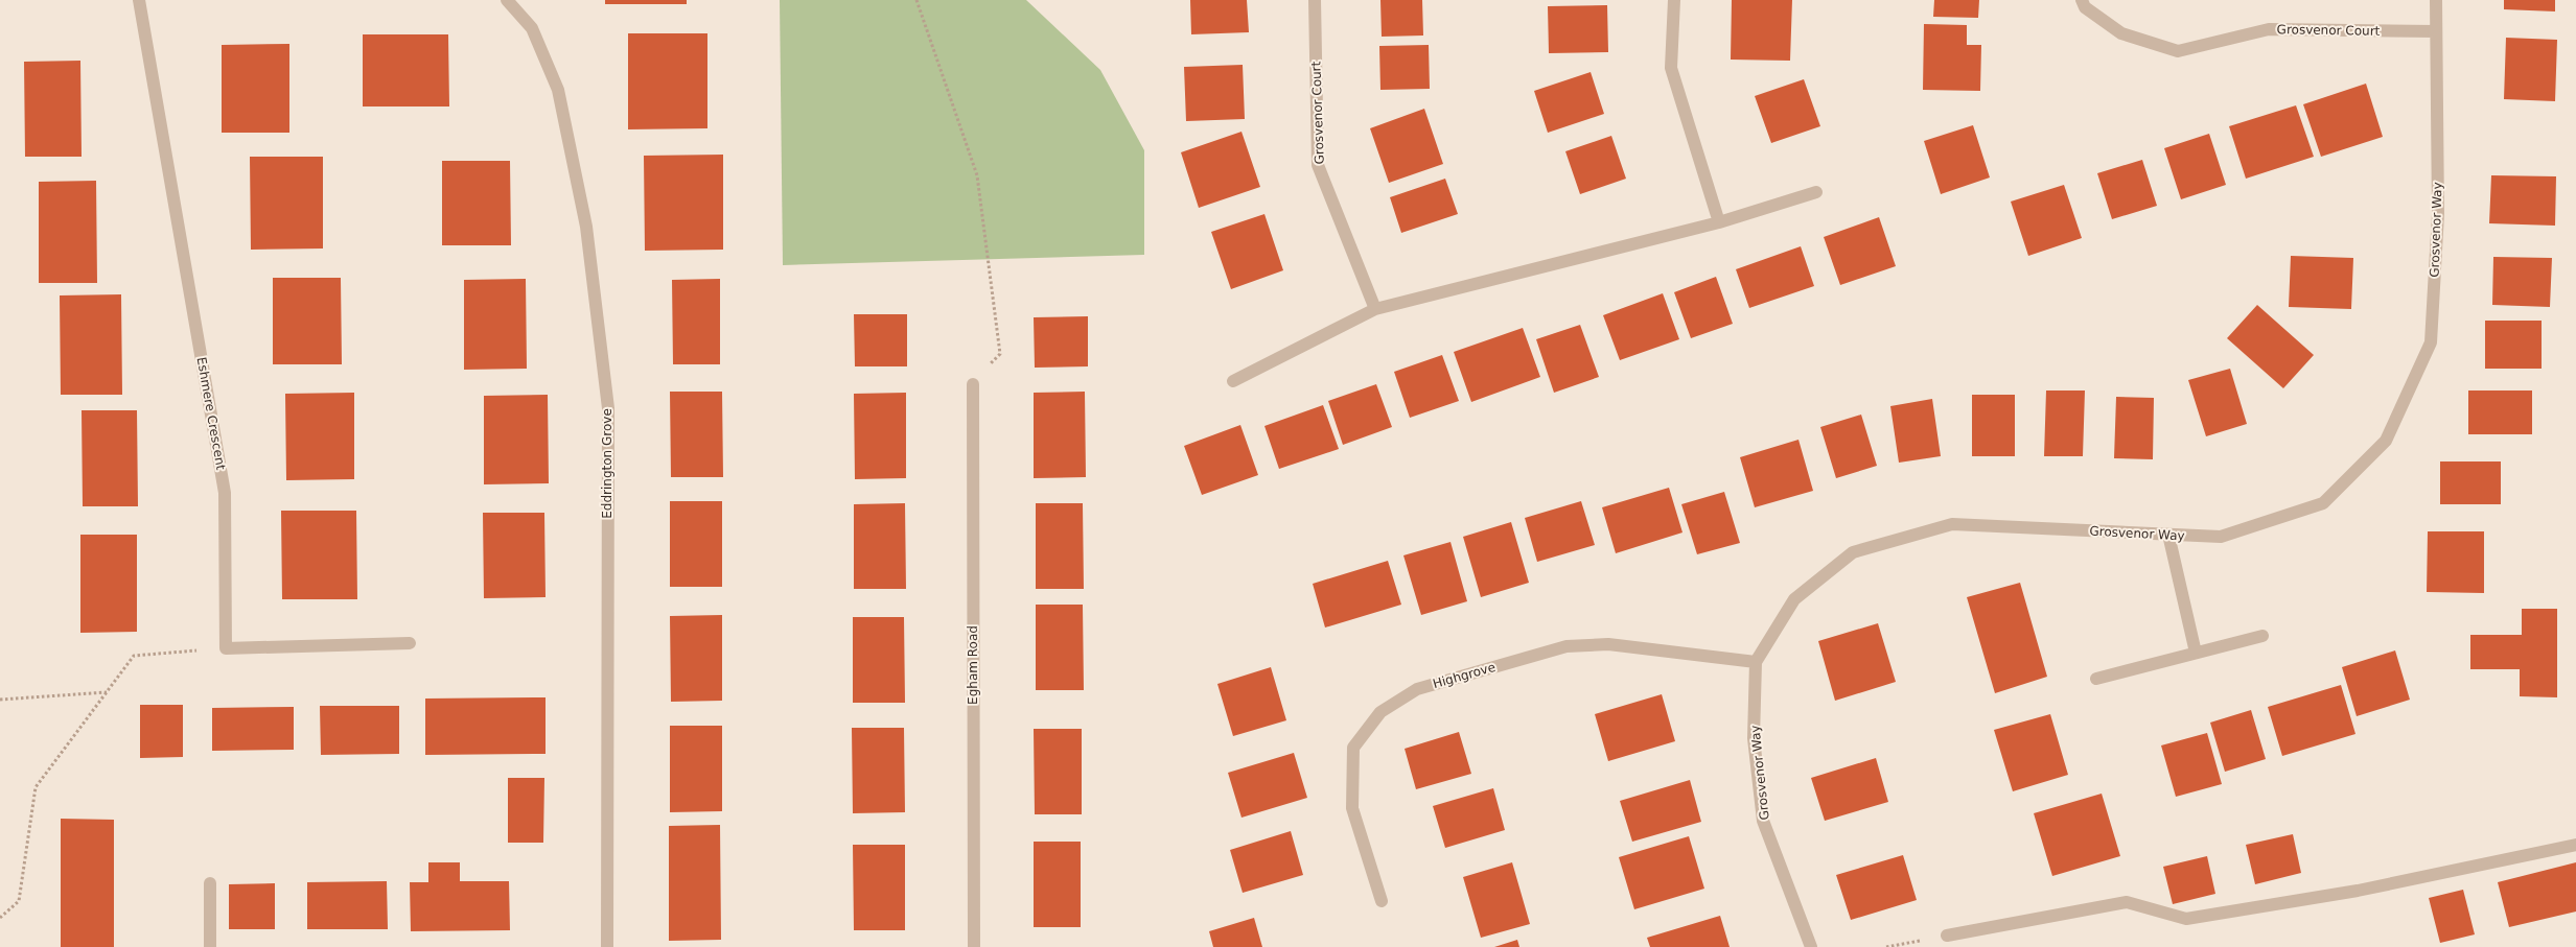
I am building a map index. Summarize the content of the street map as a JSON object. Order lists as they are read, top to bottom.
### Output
{
  "streets": {
    "street": [
      "Grosvenor Court",
      "Grosvenor Way",
      "Eshmere Crescent",
      "Eddrington Grove",
      "Egham Road",
      "Highgrove"
    ]
  },
  "crossings": [
    ["Grosvenor Court", "Grosvenor Way"],
    ["Grosvenor Way", "Highgrove"]
  ]
}
